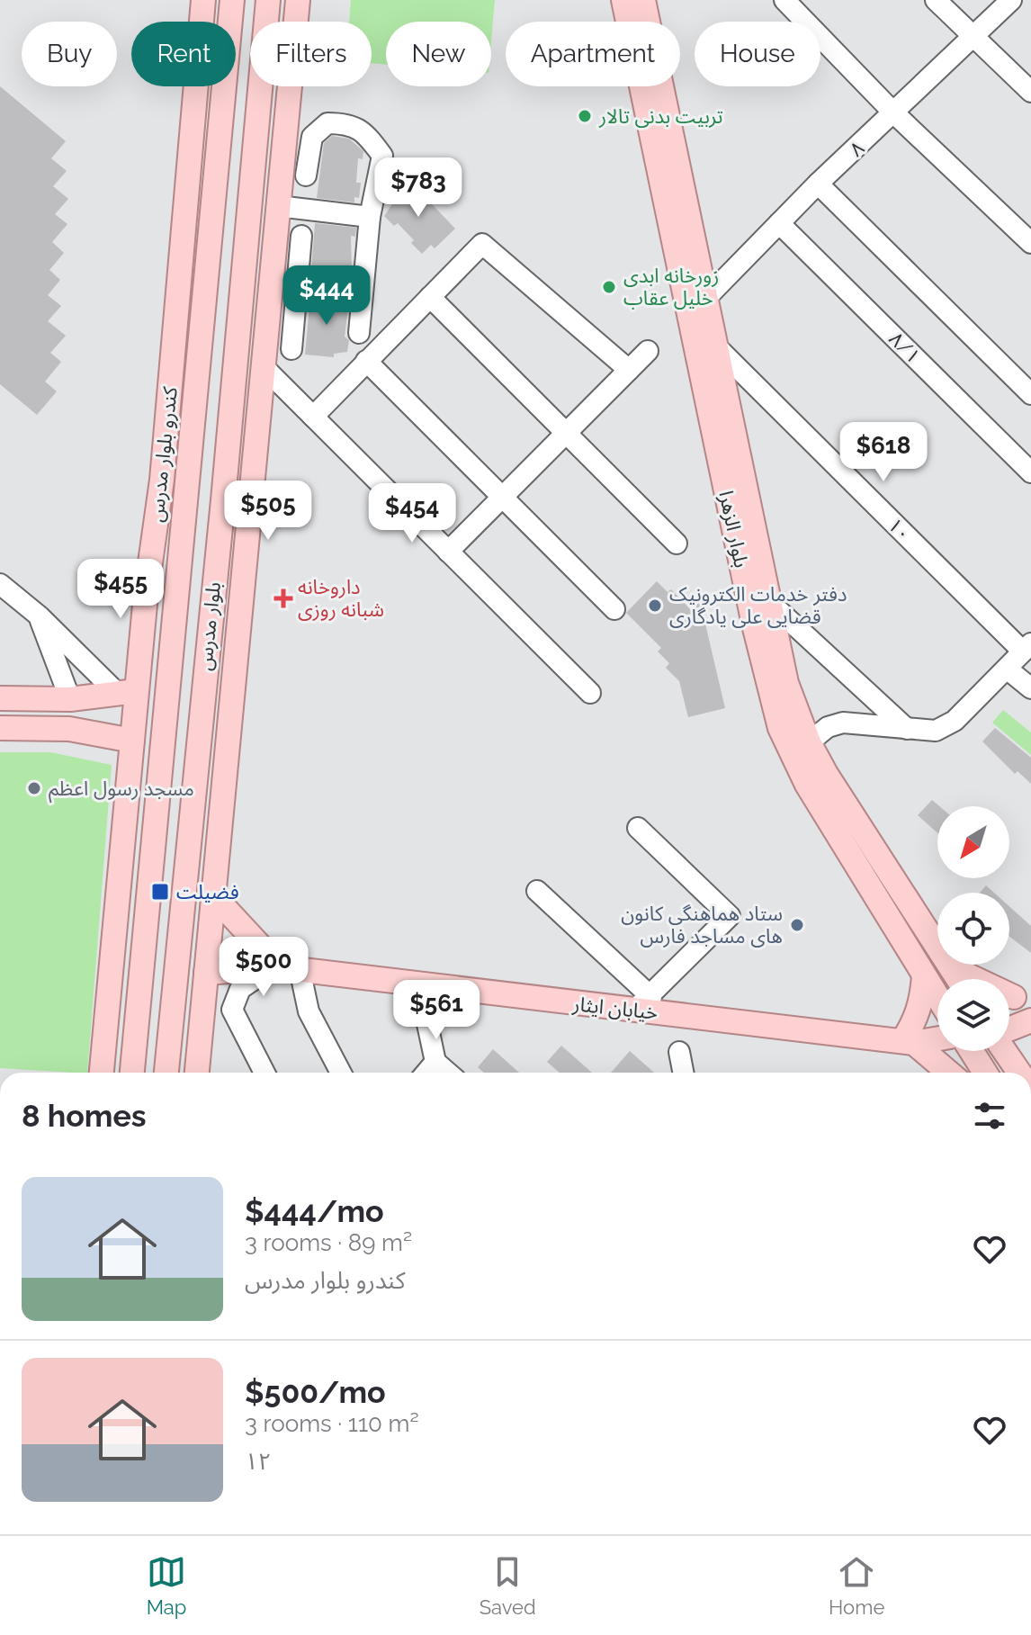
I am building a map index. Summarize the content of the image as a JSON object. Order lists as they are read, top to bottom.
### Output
{
  "streets": {
    "main road": [
      "کندرو بلوار مدرس",
      "بلوار الزهرا",
      "بلوار مدرس",
      "خیابان ایثار"
    ],
    "street": ["۸", "۸/۱", "۱۰"]
  },
  "crossings": [
    ["۸", "۸/۱"],
    ["۸", "بلوار الزهرا"],
    ["بلوار الزهرا", "۱۰"]
  ],
  "places": {
    "other": [
      "تربیت بدنی تالار",
      "زورخانه ابدی خلیل عقاب",
      "دفتر خدمات الکترونیک قضایی علی یادگاری",
      "مسجد رسول اعظم",
      "ستاد هماهنگی کانون های مساجد فارس"
    ],
    "health": ["داروخانه شبانه روزی"],
    "transit": ["فضیلت"]
  },
  "north": "bottom left",
  "page": {
    "chip": [
      "Buy",
      "Rent",
      "Filters",
      "New",
      "Apartment",
      "House"
    ],
    "price": [
      "$783",
      "$444",
      "$618",
      "$505",
      "$454",
      "$455",
      "$500",
      "$561"
    ],
    "heading": "8 homes",
    "list": [
      {
        "name": "$444/mo",
        "note": "3 rooms · 89 m² · کندرو بلوار مدرس"
      },
      {
        "name": "$500/mo",
        "note": "3 rooms · 110 m² · ۱۲"
      }
    ],
    "tabs": ["Map", "Saved", "Home"]
  }
}
